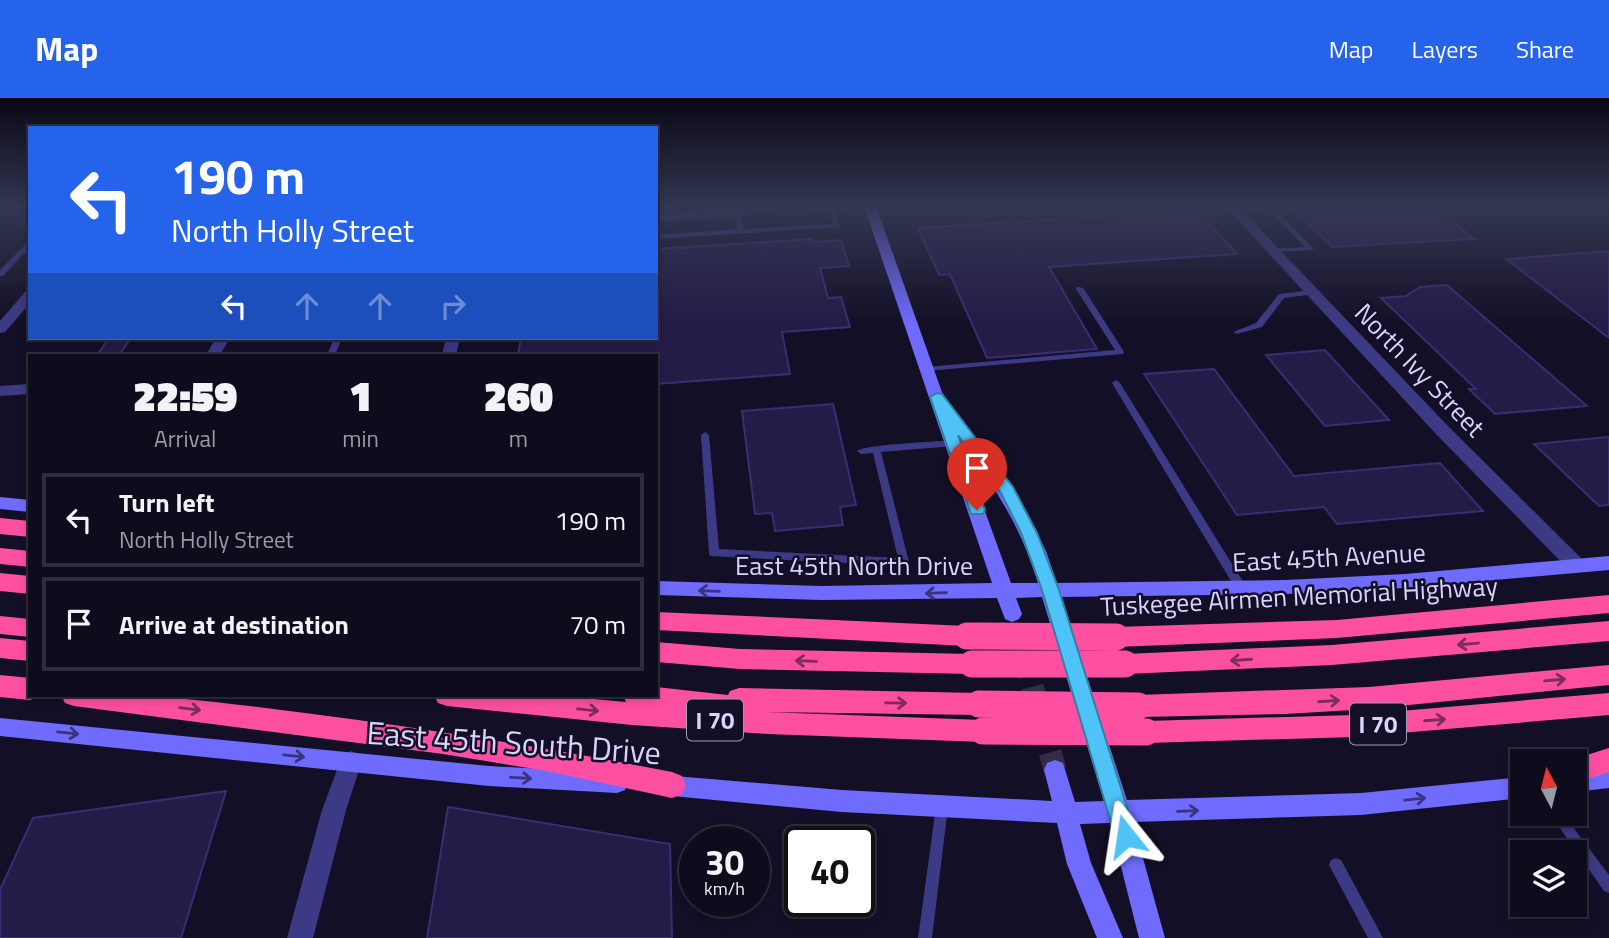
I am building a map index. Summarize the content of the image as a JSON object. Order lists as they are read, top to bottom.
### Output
{
  "streets": {
    "highway": ["Tuskegee Airmen Memorial Highway", "I 70"],
    "main road": ["East 45th Avenue", "East 45th North Drive", "East 45th South Drive"],
    "street": ["North Ivy Street"]
  },
  "crossings": [
    ["North Ivy Street", "East 45th Avenue"],
    ["East 45th Avenue", "East 45th North Drive"]
  ],
  "one_way": ["East 45th North Drive", "East 45th South Drive"],
  "north": "top",
  "page": {
    "header": "Map",
    "nav": ["Map", "Layers", "Share"],
    "turn": ["190 m", "North Holly Street"],
    "eta": [
      "22:59",
      "Arrival",
      "1",
      "min",
      "260",
      "m"
    ],
    "list": [
      {
        "name": "Turn left",
        "note": "North Holly Street",
        "value": "190 m"
      },
      {
        "name": "Arrive at destination",
        "value": "70 m"
      }
    ],
    "speed": "30 km/h",
    "limit": "40"
  }
}
